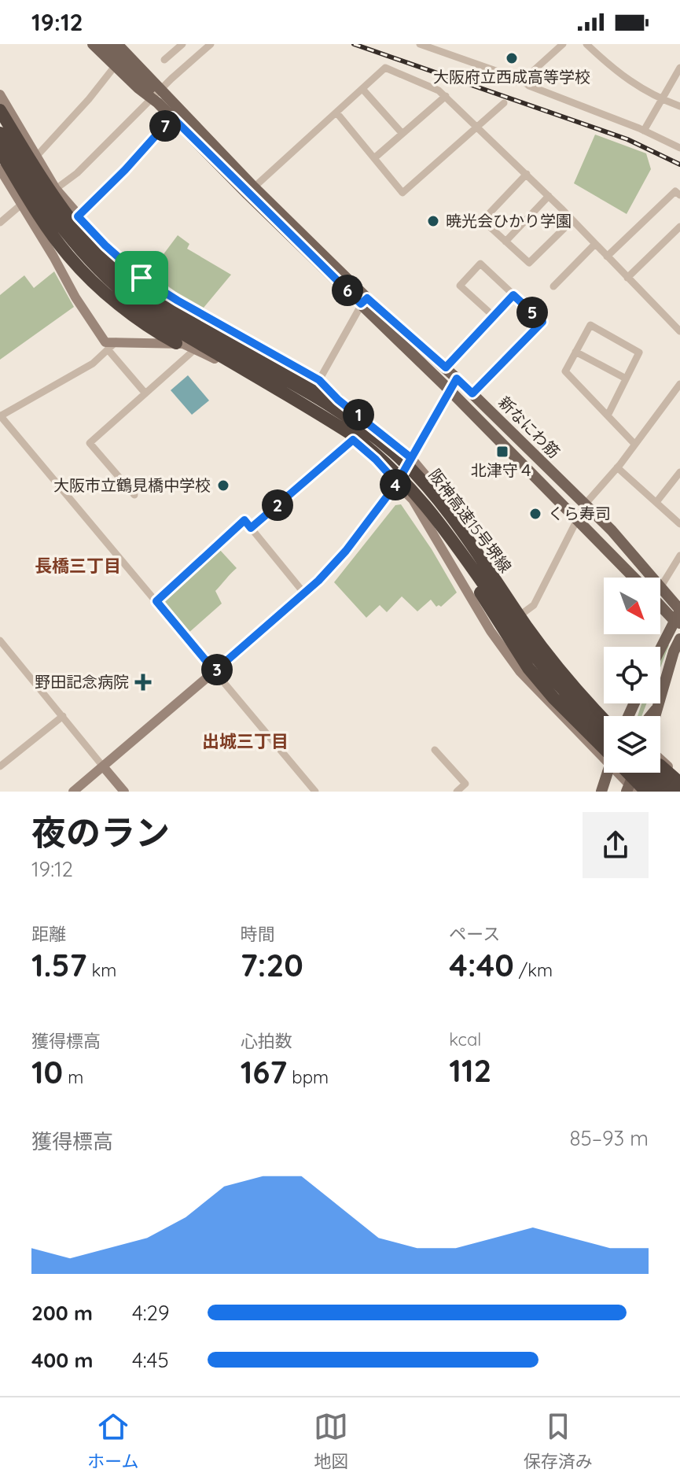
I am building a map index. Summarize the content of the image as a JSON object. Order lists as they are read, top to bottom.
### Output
{
  "streets": {
    "highway": ["阪神高速15号堺線"],
    "main road": ["新なにわ筋"]
  },
  "districts": ["長橋三丁目", "出城三丁目"],
  "places": {
    "other": [
      "大阪府立西成高等学校",
      "暁光会ひかり学園",
      "大阪市立鶴見橋中学校",
      "くら寿司"
    ],
    "transit": ["北津守４"],
    "health": ["野田記念病院"]
  },
  "north": "bottom right",
  "page": {
    "status": "19:12",
    "pins": [
      "7",
      "6",
      "5",
      "1",
      "4",
      "2",
      "3"
    ],
    "heading": ["夜のラン", "19:12"],
    "stats": [
      ["距離", "1.57 km"],
      ["時間", "7:20"],
      ["ペース", "4:40 /km"],
      ["獲得標高", "10 m"],
      ["心拍数", "167 bpm"],
      ["kcal", "112"]
    ],
    "chart": ["獲得標高", "85–93 m"],
    "list": [
      {
        "name": "200 m",
        "note": "4:29"
      },
      {
        "name": "400 m",
        "note": "4:45"
      }
    ],
    "tabs": ["ホーム", "地図", "保存済み"]
  }
}
